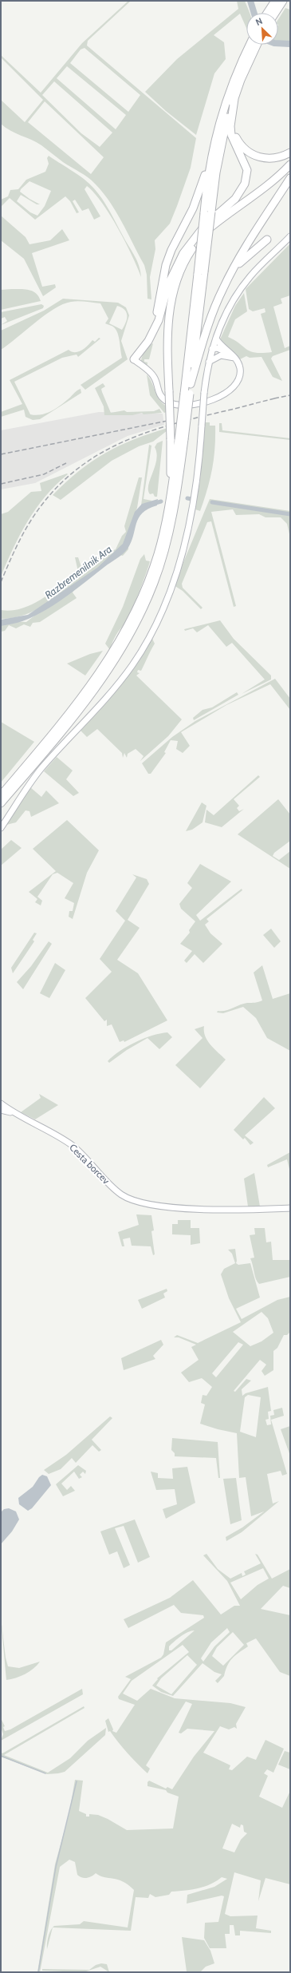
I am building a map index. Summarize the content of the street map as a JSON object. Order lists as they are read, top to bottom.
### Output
{
  "streets": {
    "street": ["Cesta borcev"]
  },
  "water": ["Razbremenilnik Ara"],
  "north": "top left"
}
